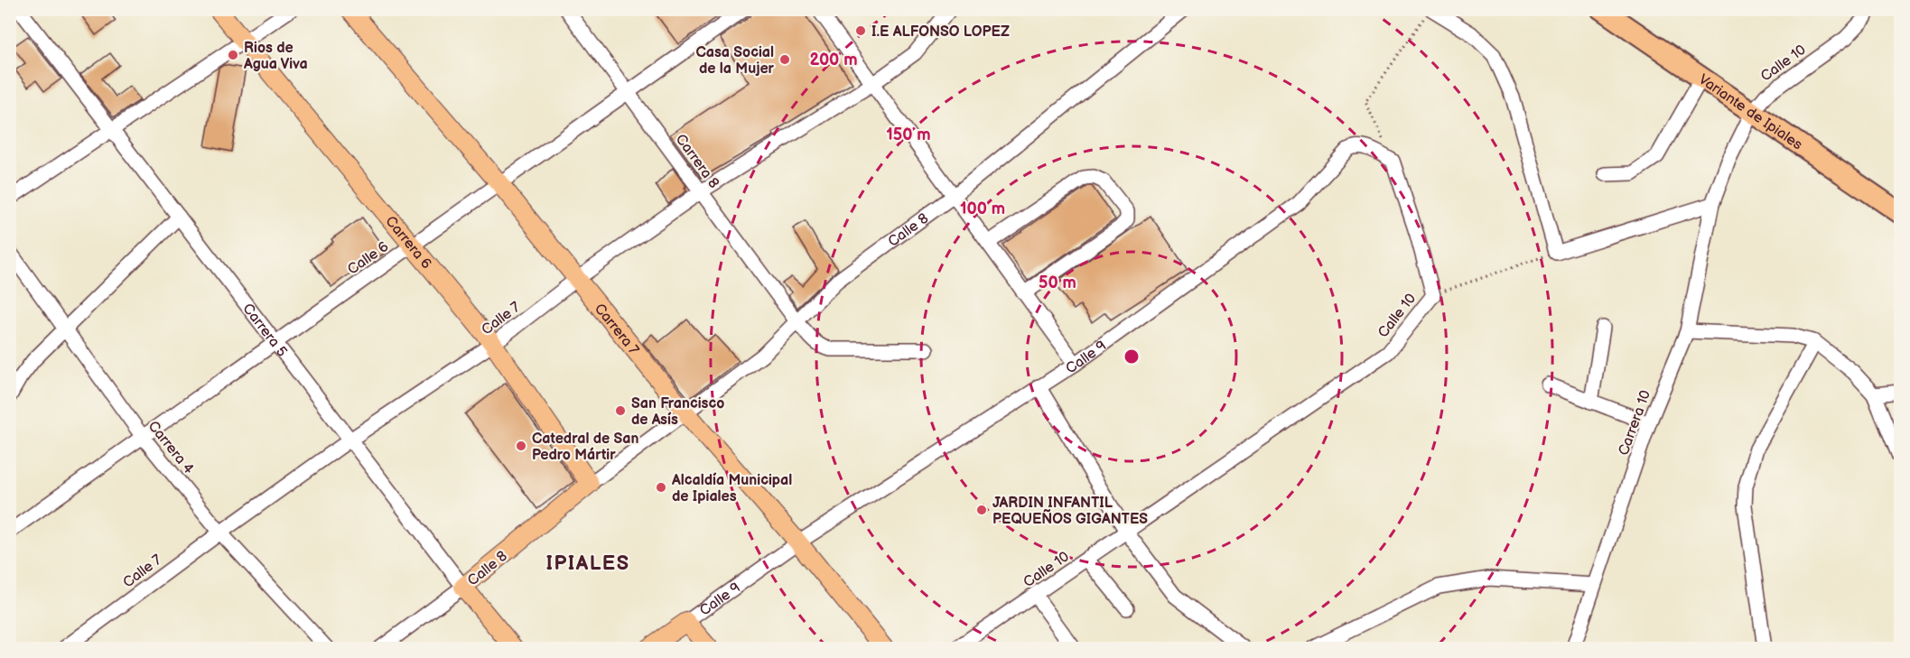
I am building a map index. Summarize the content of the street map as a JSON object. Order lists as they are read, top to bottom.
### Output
{
  "streets": {
    "highway": ["Variante de Ipiales"],
    "main road": [
      "Calle 8",
      "Carrera 6",
      "Carrera 7",
      "Carrera 5",
      "Calle 9"
    ],
    "street": [
      "Calle 10",
      "Carrera 8",
      "Calle 6",
      "Calle 7",
      "Carrera 10",
      "Carrera 4"
    ]
  },
  "crossings": [
    ["Calle 10", "Variante de Ipiales"],
    ["Calle 10", "Carrera 10"],
    ["Carrera 8", "Calle 8"],
    ["Carrera 8", "Calle 6"],
    ["Carrera 8", "Calle 7"],
    ["Calle 8", "Carrera 6"],
    ["Calle 8", "Carrera 7"],
    ["Calle 8", "Carrera 5"],
    ["Carrera 6", "Calle 6"],
    ["Carrera 6", "Calle 7"],
    ["Calle 6", "Carrera 7"],
    ["Calle 6", "Carrera 5"],
    ["Calle 6", "Carrera 4"],
    ["Calle 7", "Carrera 7"],
    ["Calle 7", "Carrera 5"],
    ["Calle 7", "Carrera 4"],
    ["Carrera 7", "Calle 9"]
  ],
  "districts": ["IPIALES"],
  "places": [
    "I.E ALFONSO LOPEZ",
    "Rios de Agua Viva",
    "Casa Social de la Mujer",
    "San Francisco de Asís",
    "Catedral de San Pedro Mártir",
    "Alcaldía Municipal de Ipiales",
    "JARDIN INFANTIL PEQUEÑOS GIGANTES"
  ],
  "rings": [
    "200 m",
    "150 m",
    "100 m",
    "50 m"
  ]
}
